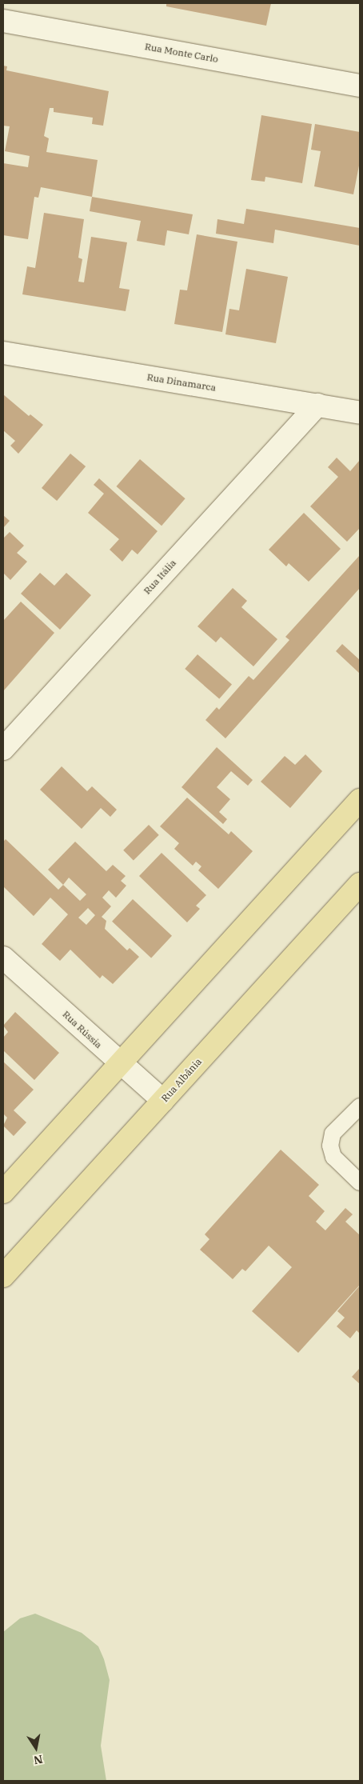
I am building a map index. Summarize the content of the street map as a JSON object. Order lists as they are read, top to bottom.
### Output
{
  "streets": {
    "main road": ["Rua Albânia"],
    "street": [
      "Rua Monte Carlo",
      "Rua Dinamarca",
      "Rua Itália",
      "Rua Rússia"
    ]
  },
  "crossings": [
    ["Rua Dinamarca", "Rua Itália"],
    ["Rua Rússia", "Rua Albânia"]
  ],
  "north": "bottom"
}
